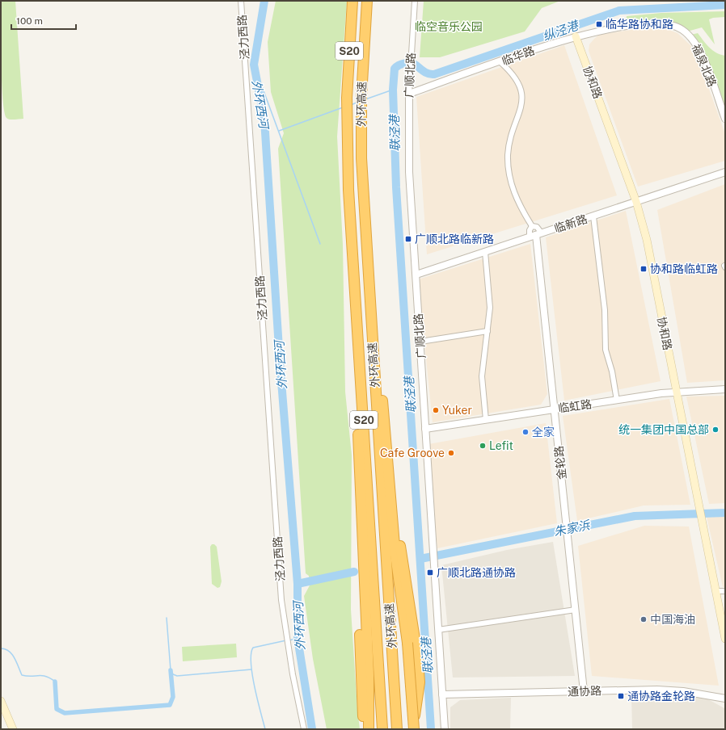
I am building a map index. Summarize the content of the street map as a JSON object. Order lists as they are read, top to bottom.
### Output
{
  "streets": {
    "highway": ["S20", "外环高速"],
    "main road": ["协和路"],
    "street": [
      "泾力西路",
      "临华路",
      "福泉北路",
      "广顺北路",
      "临新路",
      "临虹路",
      "金轮路",
      "通协路"
    ]
  },
  "crossings": [
    ["临华路", "福泉北路"],
    ["临华路", "广顺北路"],
    ["临华路", "协和路"],
    ["广顺北路", "临新路"],
    ["广顺北路", "临虹路"],
    ["广顺北路", "通协路"],
    ["协和路", "临新路"],
    ["协和路", "临虹路"],
    ["临新路", "金轮路"],
    ["临虹路", "金轮路"],
    ["金轮路", "通协路"]
  ],
  "water": [
    "纵泾港",
    "外环西河",
    "联泾港",
    "朱家浜"
  ],
  "parks": ["临空音乐公园"],
  "places": {
    "transit": [
      "临华路协和路",
      "广顺北路临新路",
      "协和路临虹路",
      "广顺北路通协路",
      "通协路金轮路"
    ],
    "other": [
      "Yuker",
      "统一集团中国总部",
      "全家",
      "Lefit",
      "Cafe Groove",
      "中国海油"
    ]
  },
  "scale_bar": "100 m"
}
